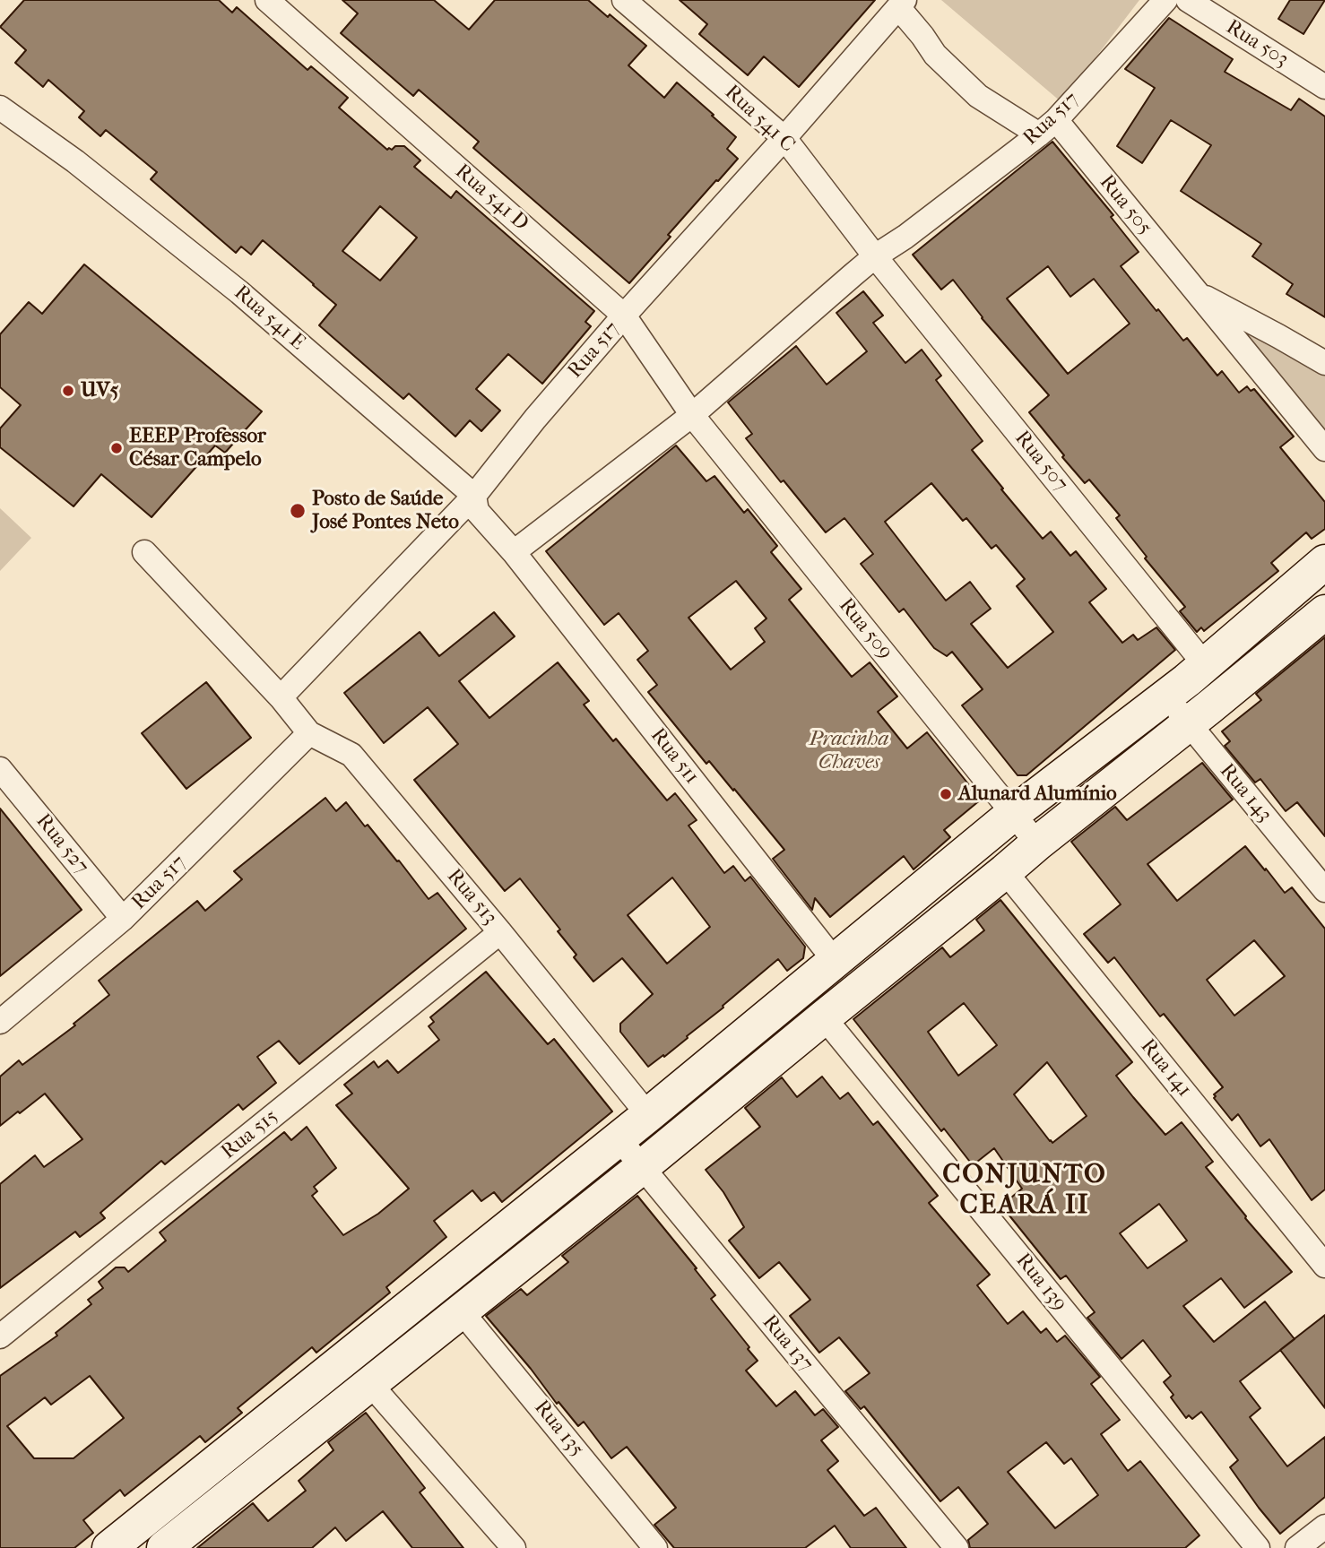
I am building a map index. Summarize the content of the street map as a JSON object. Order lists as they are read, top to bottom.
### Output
{
  "streets": {
    "street": [
      "Rua 503",
      "Rua 541 C",
      "Rua 517",
      "Rua 541 D",
      "Rua 505",
      "Rua 541 E",
      "Rua 507",
      "Rua 509",
      "Rua 511",
      "Rua 143",
      "Rua 527",
      "Rua 513",
      "Rua 141",
      "Rua 515",
      "Rua 139",
      "Rua 137",
      "Rua 135"
    ]
  },
  "crossings": [
    ["Rua 541 C", "Rua 517"],
    ["Rua 541 C", "Rua 507"],
    ["Rua 517", "Rua 541 D"],
    ["Rua 517", "Rua 505"],
    ["Rua 517", "Rua 541 E"],
    ["Rua 517", "Rua 507"],
    ["Rua 517", "Rua 509"],
    ["Rua 517", "Rua 511"],
    ["Rua 517", "Rua 527"],
    ["Rua 517", "Rua 513"],
    ["Rua 541 D", "Rua 509"],
    ["Rua 541 E", "Rua 511"],
    ["Rua 513", "Rua 515"]
  ],
  "districts": ["CONJUNTO CEARÁ II"],
  "parks": ["Pracinha Chaves"],
  "places": [
    "UV5",
    "EEEP Professor César Campelo",
    "Posto de Saúde José Pontes Neto",
    "Alunard Alumínio"
  ]
}
